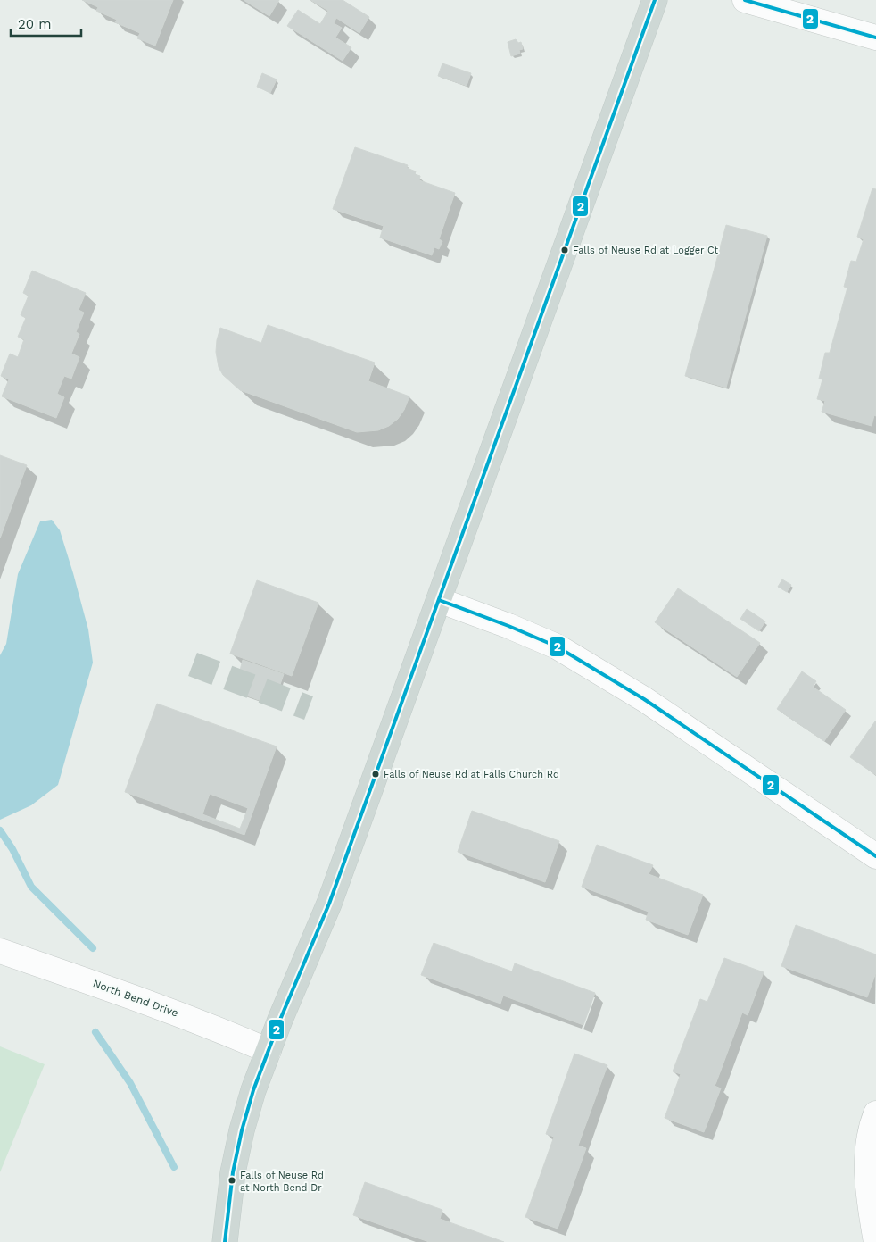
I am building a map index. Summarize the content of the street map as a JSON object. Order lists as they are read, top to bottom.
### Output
{
  "streets": {
    "street": ["North Bend Drive"]
  },
  "places": ["Falls of Neuse Rd at Logger Ct", "Falls of Neuse Rd at Falls Church Rd", "Falls of Neuse Rd at North Bend Dr"],
  "lines": ["transit line 2"],
  "scale_bar": "20 m"
}
